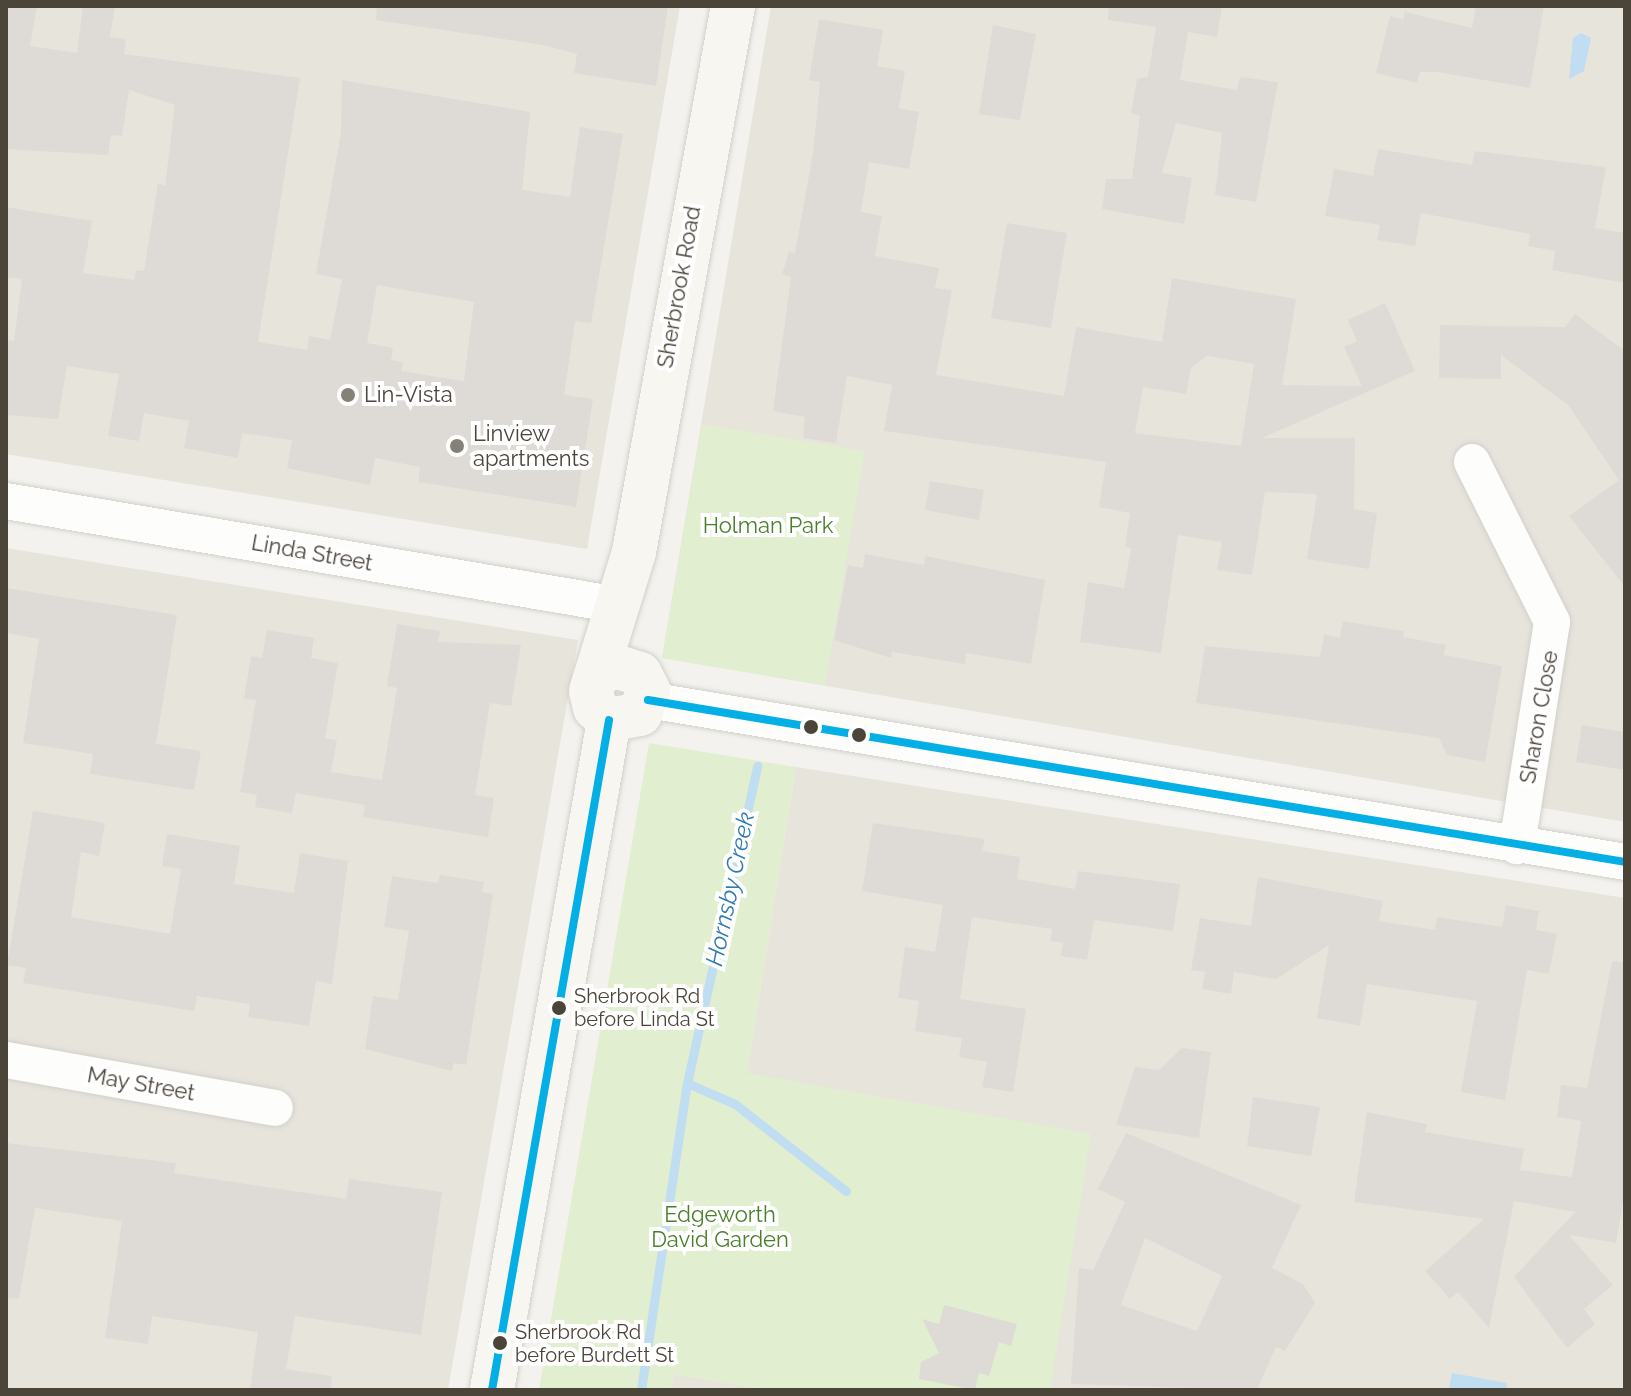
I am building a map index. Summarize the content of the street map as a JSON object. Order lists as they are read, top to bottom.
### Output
{
  "streets": {
    "main road": ["Sherbrook Road"],
    "street": ["Linda Street", "Sharon Close", "May Street"]
  },
  "crossings": [
    ["Sherbrook Road", "Linda Street"]
  ],
  "water": ["Hornsby Creek"],
  "parks": ["Holman Park", "Edgeworth David Garden"],
  "places": [
    "Lin-Vista",
    "Linview apartments",
    "Sherbrook Rd before Linda St",
    "Sherbrook Rd before Burdett St"
  ]
}
